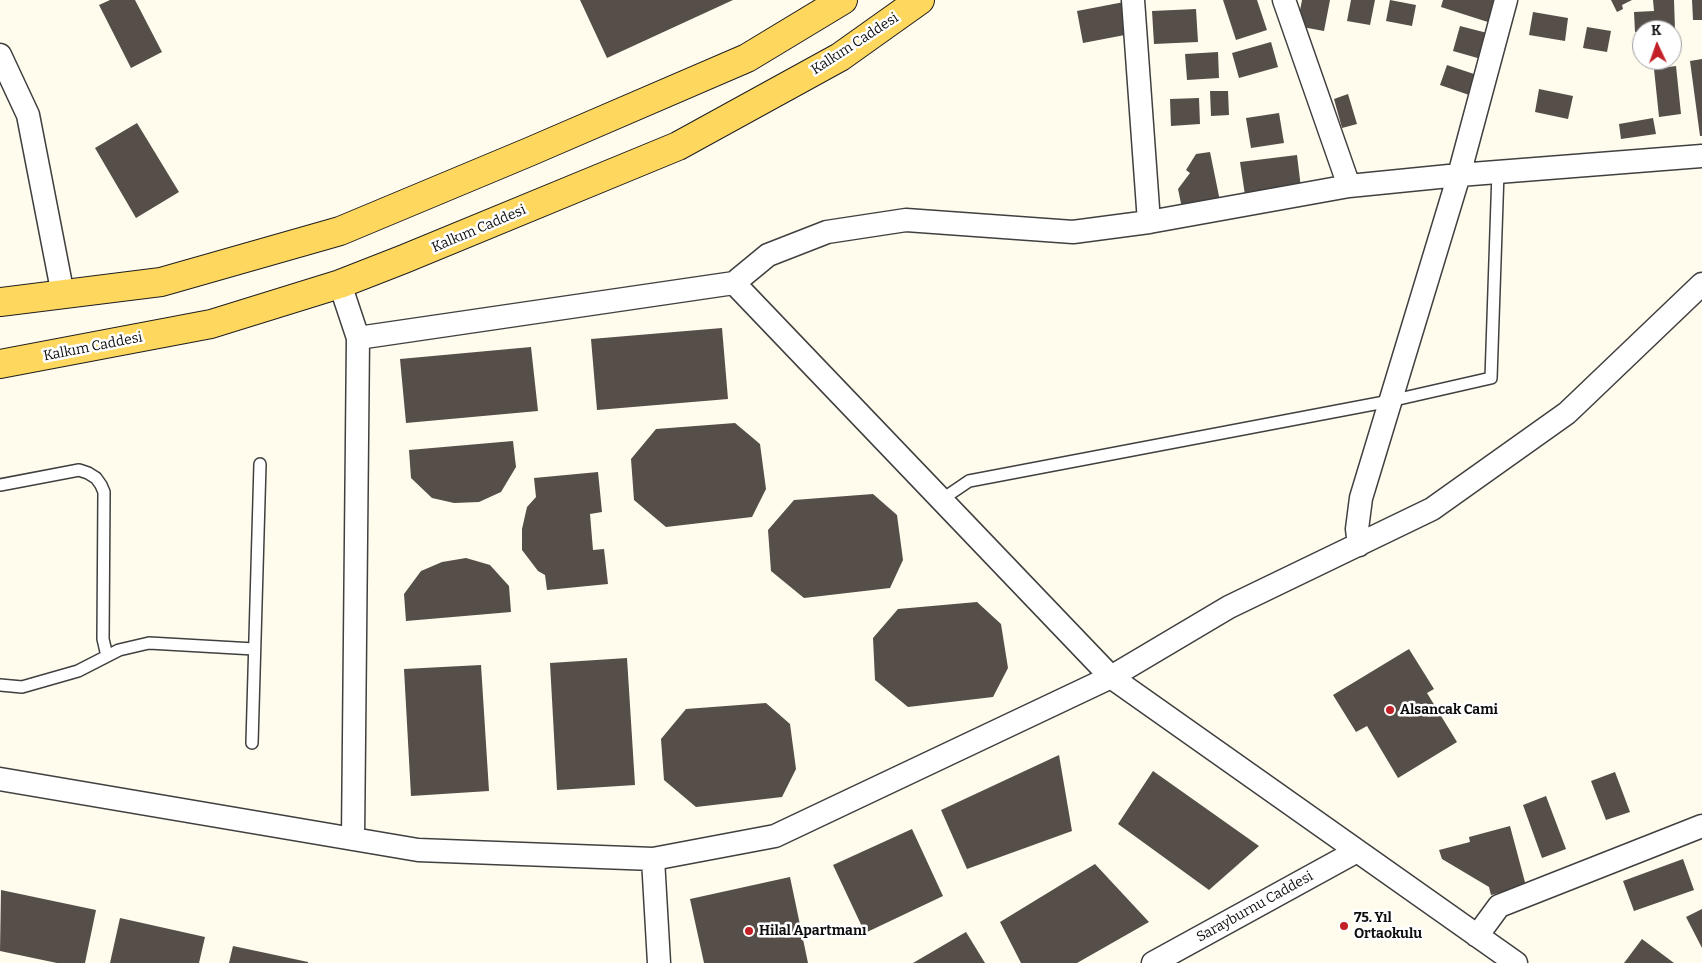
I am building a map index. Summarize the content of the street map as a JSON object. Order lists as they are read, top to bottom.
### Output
{
  "streets": {
    "main road": ["Kalkım Caddesi"],
    "street": ["Sarayburnu Caddesi"]
  },
  "places": ["Alsancak Cami", "75. Yıl Ortaokulu", "Hilal Apartmanı"],
  "north": "top"
}
